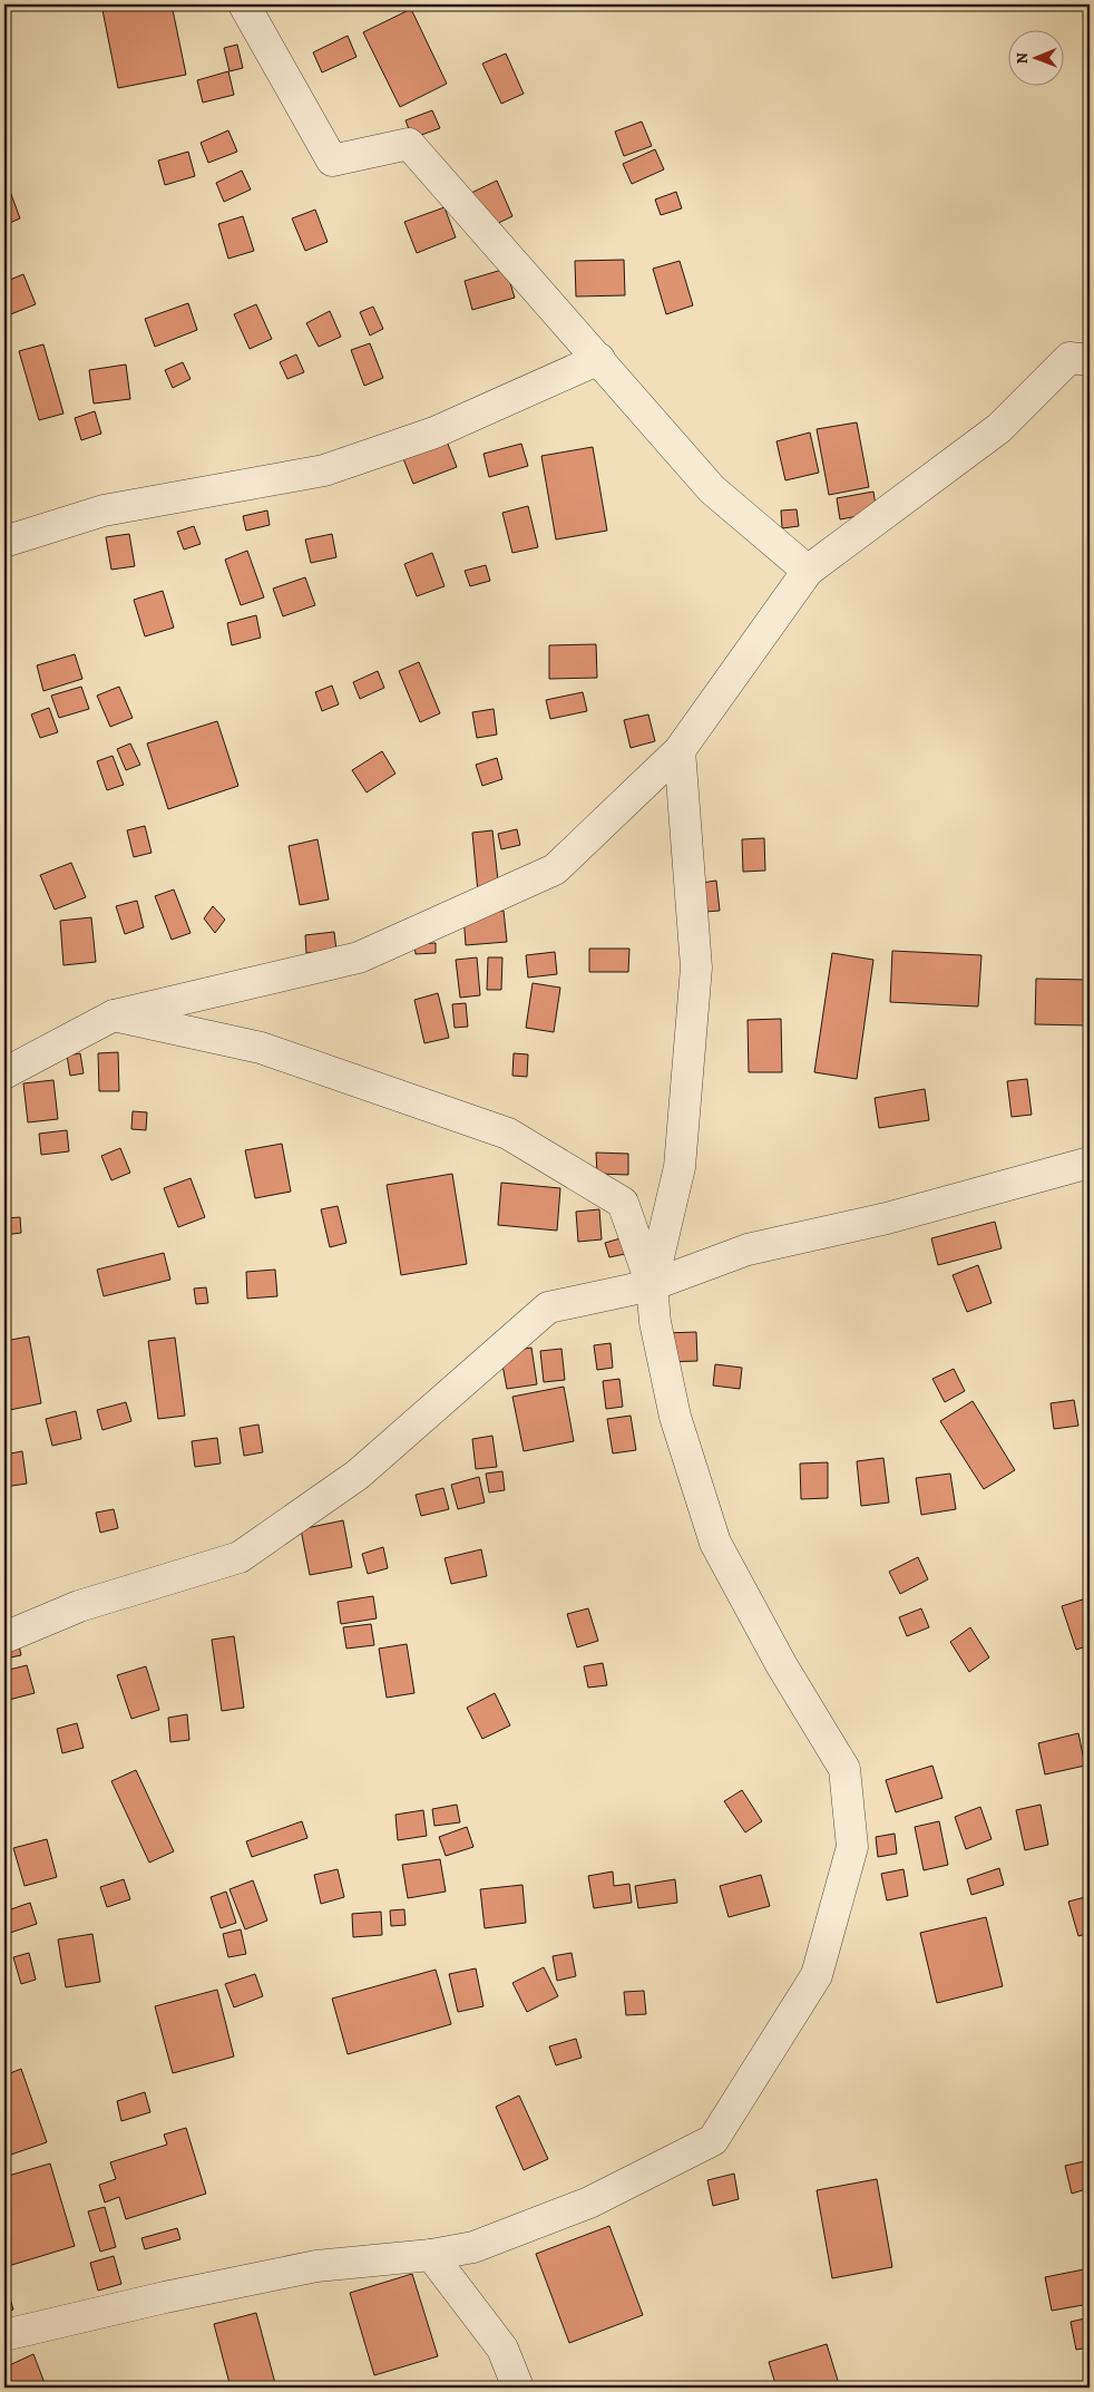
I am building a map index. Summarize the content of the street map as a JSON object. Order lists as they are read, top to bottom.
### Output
{
  "north": "left"
}
